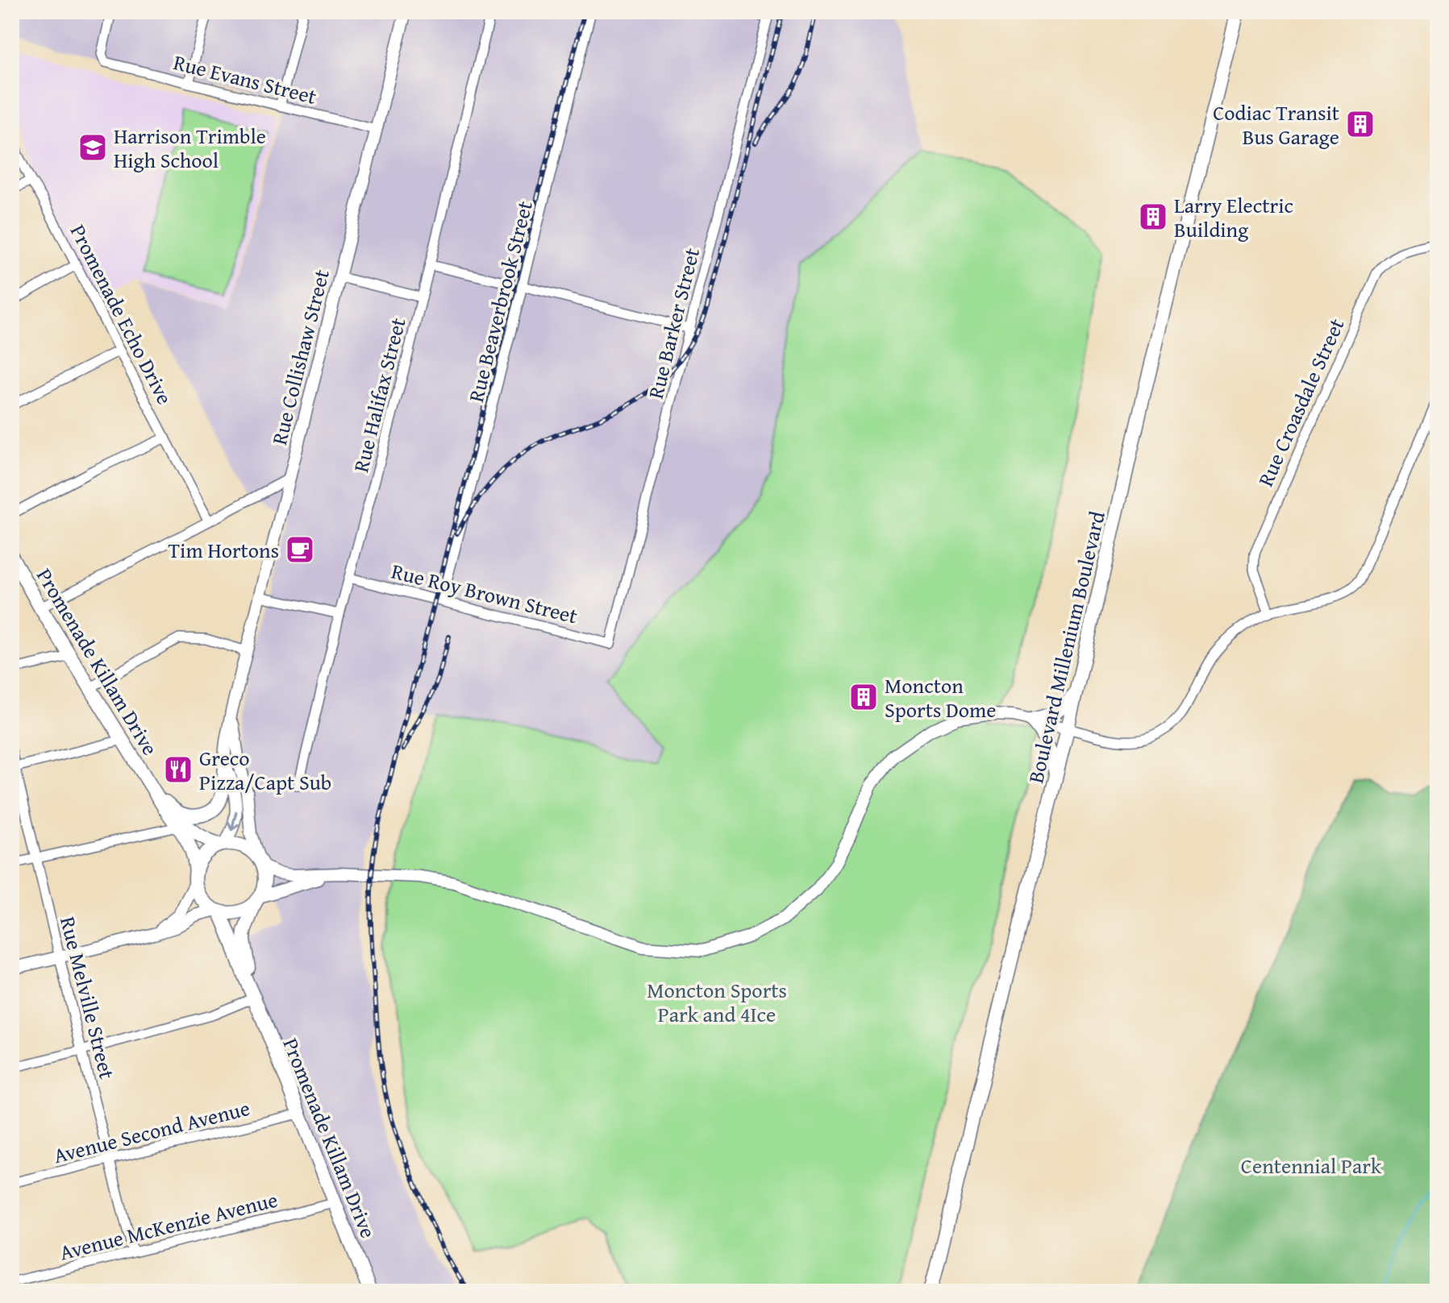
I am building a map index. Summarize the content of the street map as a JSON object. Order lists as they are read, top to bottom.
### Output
{
  "streets": {
    "main road": ["Boulevard Millenium Boulevard", "Promenade Killam Drive"],
    "street": [
      "Rue Evans Street",
      "Rue Beaverbrook Street",
      "Promenade Echo Drive",
      "Rue Barker Street",
      "Rue Collishaw Street",
      "Rue Halifax Street",
      "Rue Croasdale Street",
      "Rue Roy Brown Street",
      "Rue Melville Street",
      "Avenue Second Avenue",
      "Avenue McKenzie Avenue"
    ]
  },
  "crossings": [
    ["Rue Evans Street", "Rue Collishaw Street"],
    ["Rue Beaverbrook Street", "Rue Roy Brown Street"],
    ["Rue Barker Street", "Rue Roy Brown Street"],
    ["Rue Collishaw Street", "Promenade Killam Drive"],
    ["Rue Halifax Street", "Rue Roy Brown Street"],
    ["Promenade Killam Drive", "Avenue Second Avenue"],
    ["Promenade Killam Drive", "Avenue McKenzie Avenue"],
    ["Rue Melville Street", "Avenue Second Avenue"],
    ["Rue Melville Street", "Avenue McKenzie Avenue"]
  ],
  "parks": ["Moncton Sports Park and 4Ice", "Centennial Park"],
  "places": {
    "building": ["Codiac Transit Bus Garage", "Larry Electric Building", "Moncton Sports Dome"],
    "school or university": ["Harrison Trimble High School"],
    "cafe": ["Tim Hortons"],
    "restaurant": ["Greco Pizza/Capt Sub"]
  }
}
